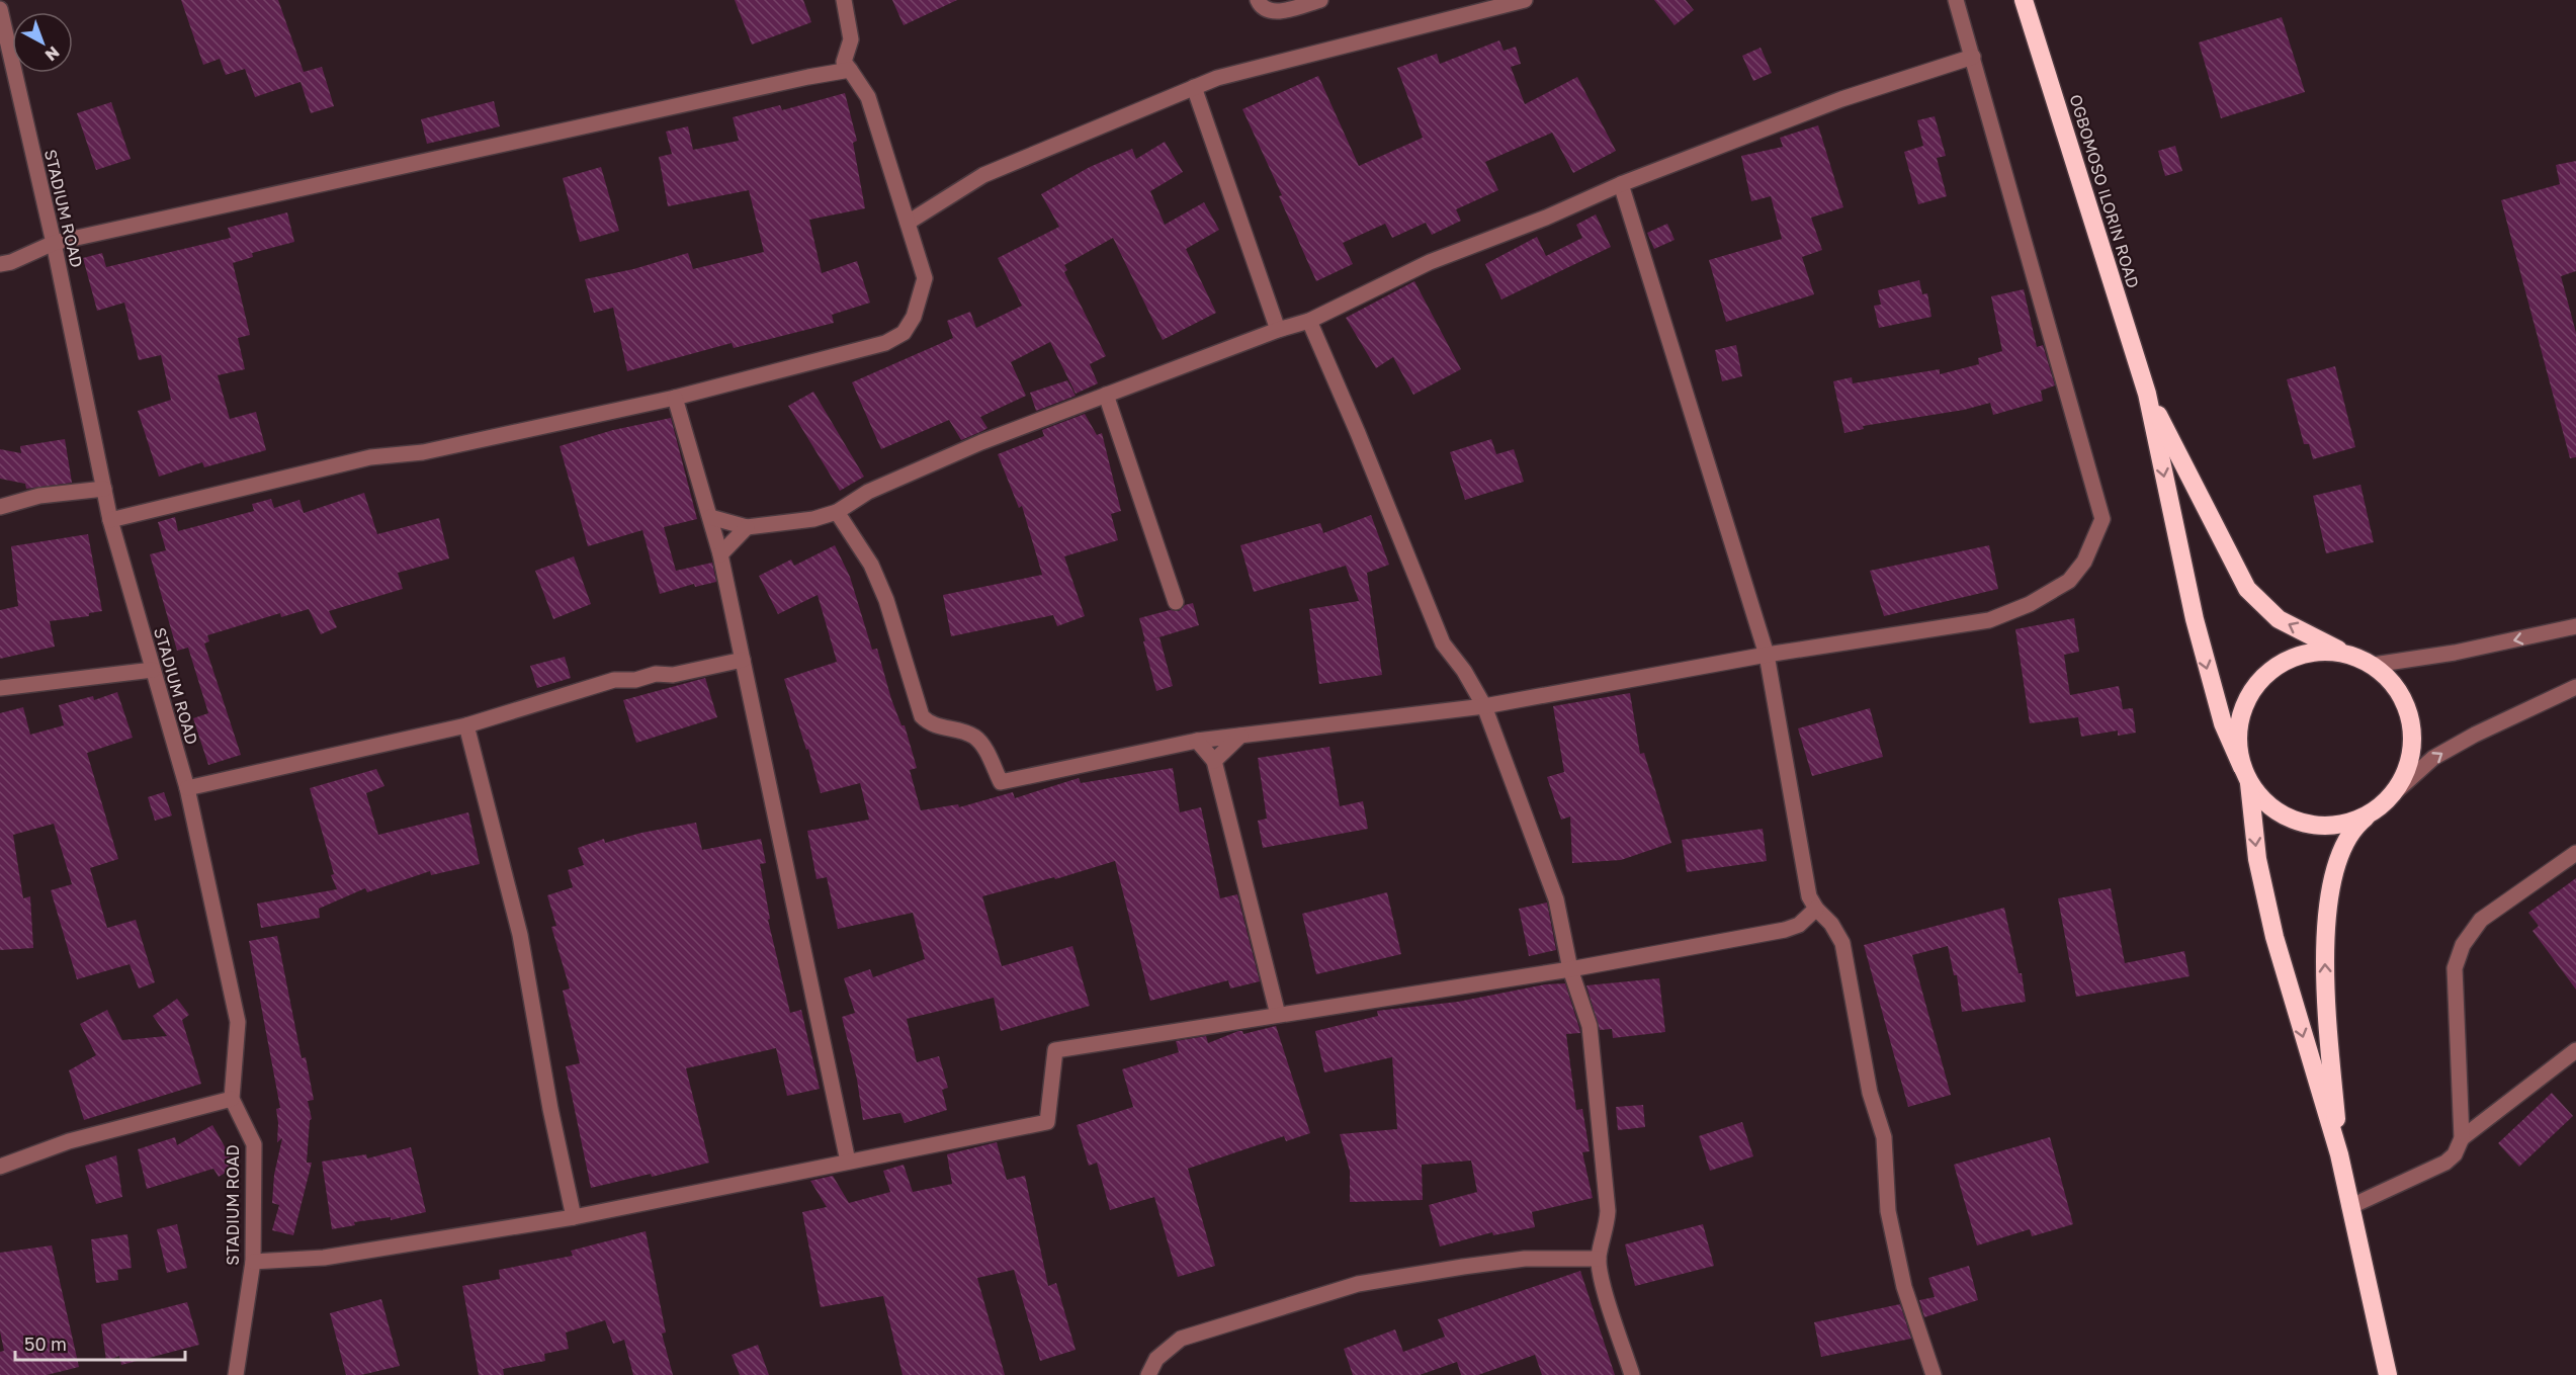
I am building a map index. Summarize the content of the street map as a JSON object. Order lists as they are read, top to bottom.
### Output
{
  "streets": {
    "highway": ["OGBOMOSO ILORIN ROAD"],
    "street": ["STADIUM ROAD"]
  },
  "scale_bar": "50 m",
  "north": "bottom right"
}
